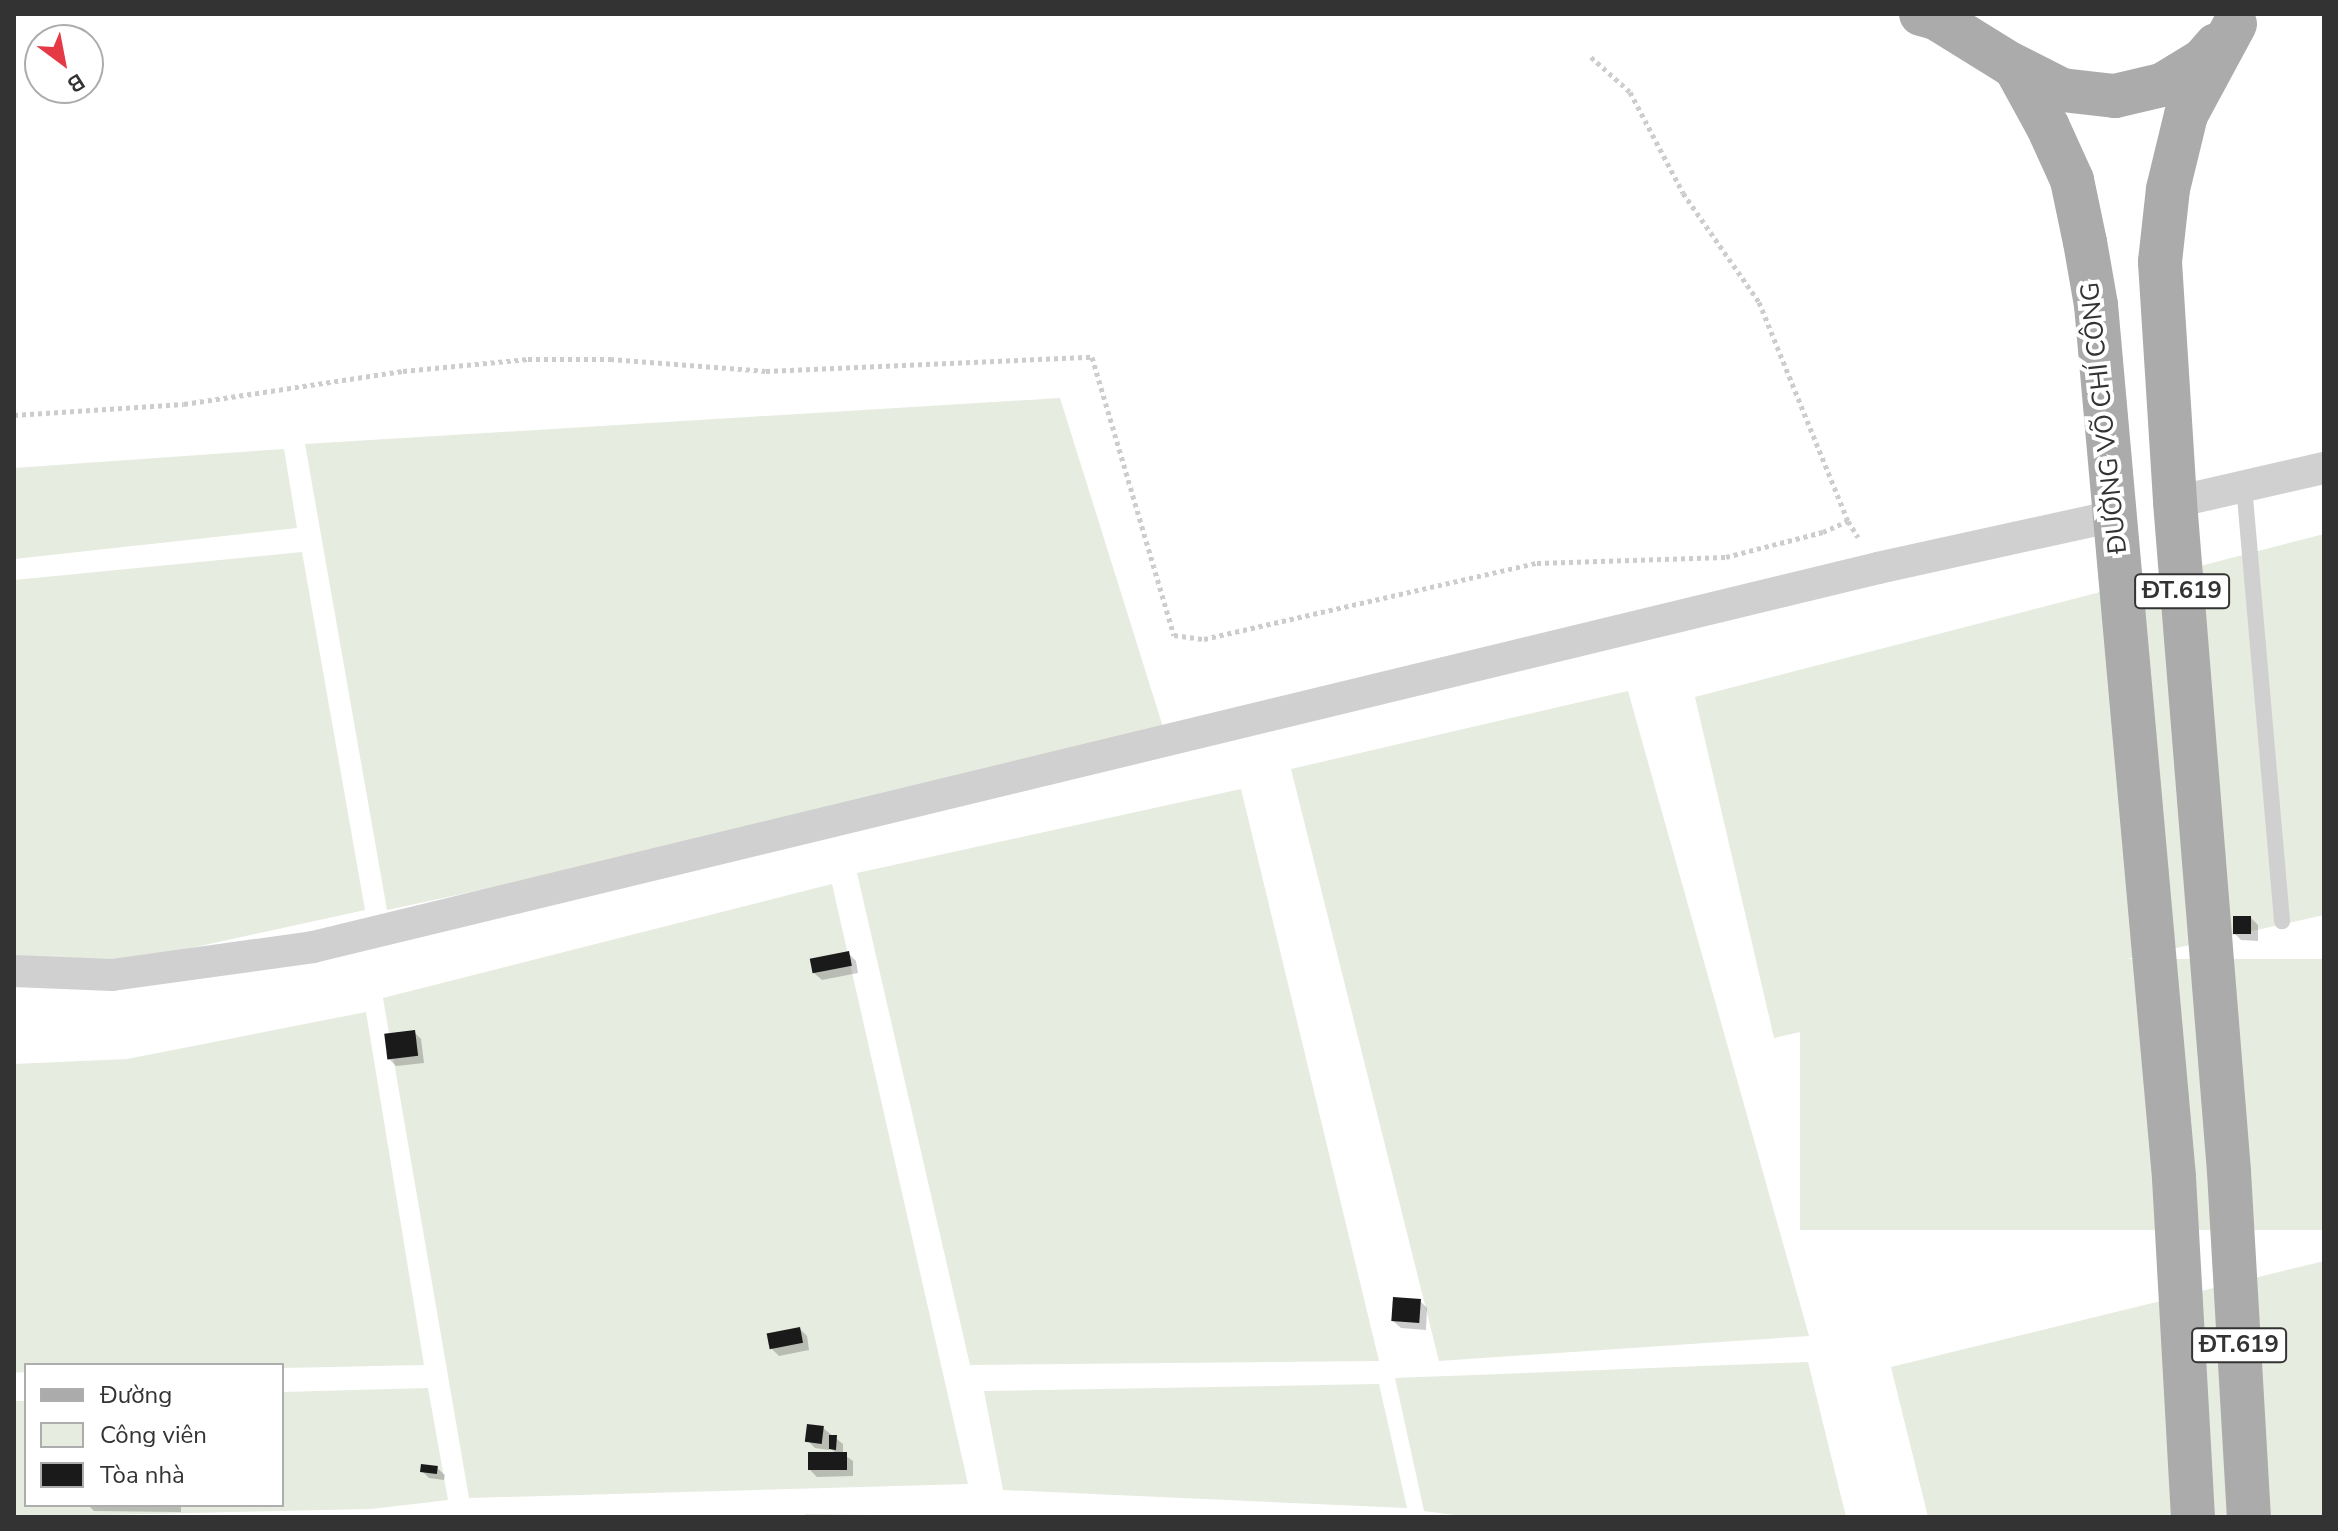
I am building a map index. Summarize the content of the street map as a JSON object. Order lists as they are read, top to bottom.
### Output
{
  "streets": {
    "main road": ["ĐƯỜNG VÕ CHÍ CÔNG", "ĐT.619"]
  },
  "legend": ["Đường", "Công viên", "Tòa nhà"],
  "north": "bottom right"
}
